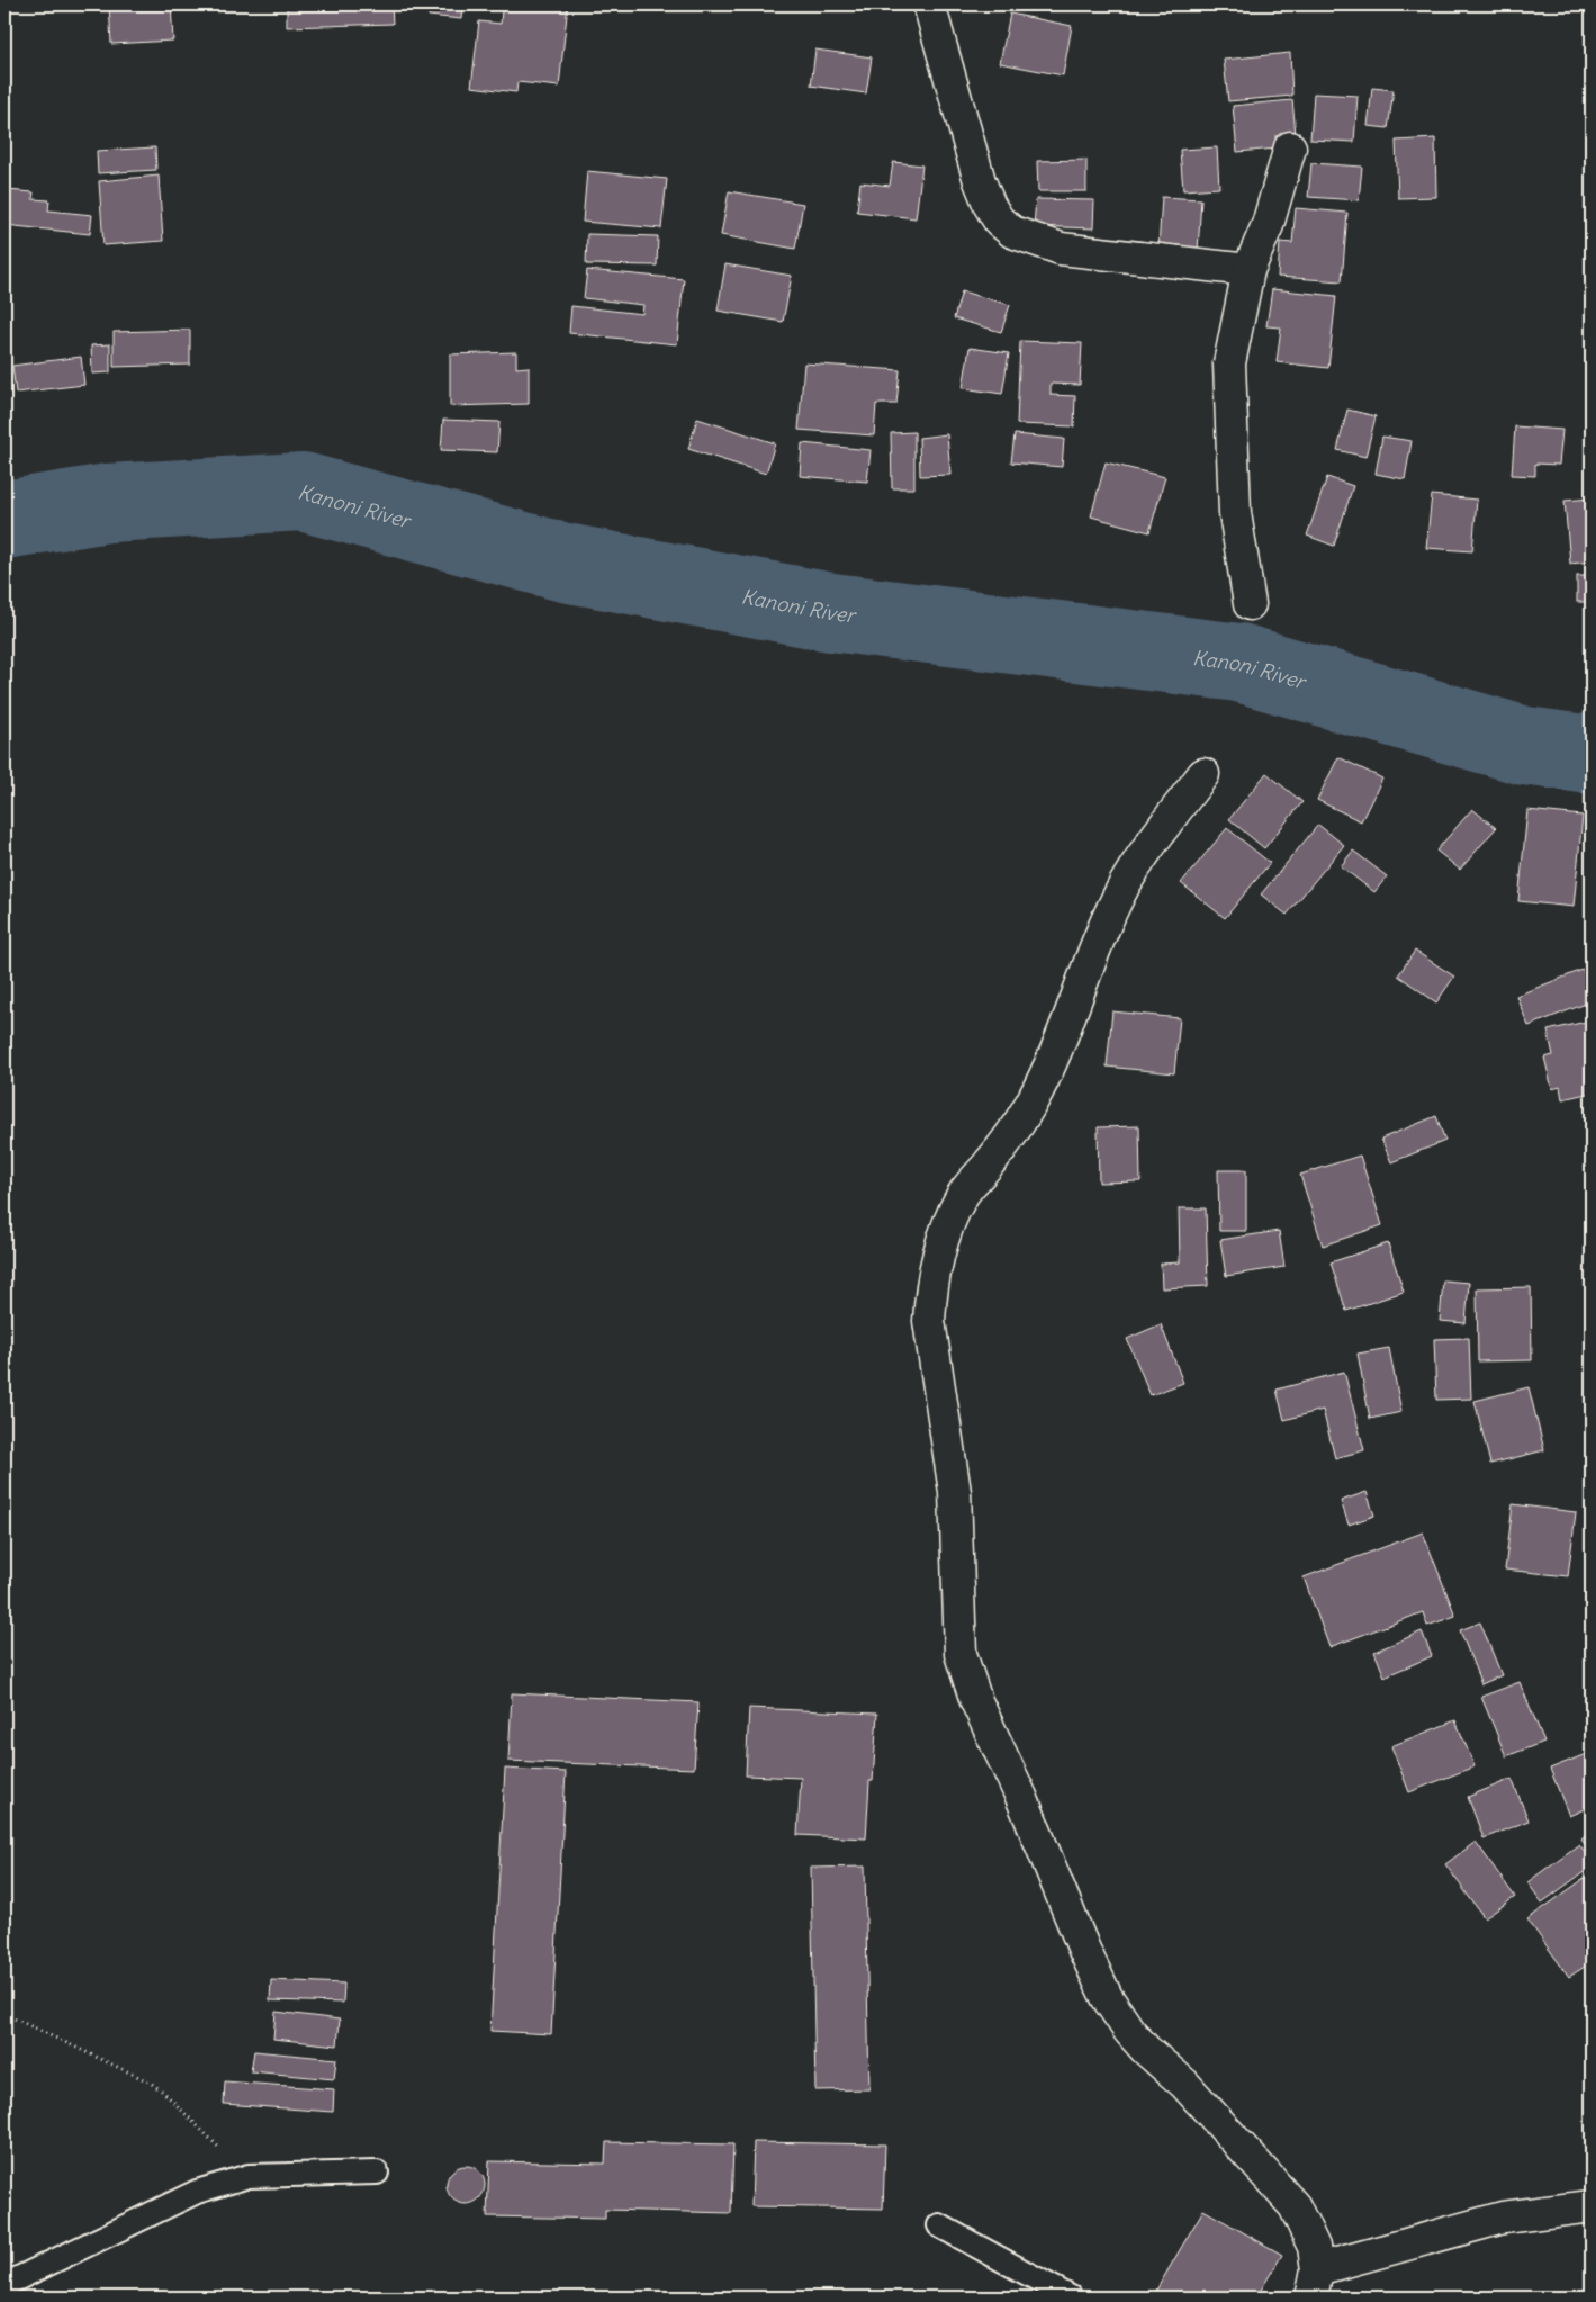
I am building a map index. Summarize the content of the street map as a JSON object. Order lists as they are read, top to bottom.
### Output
{
  "water": ["Kanoni River"]
}
